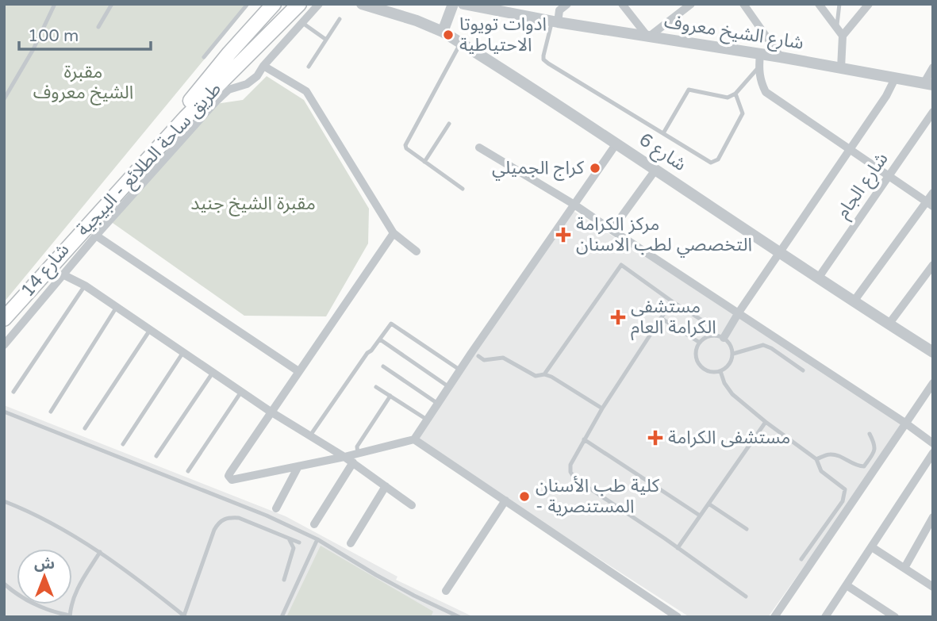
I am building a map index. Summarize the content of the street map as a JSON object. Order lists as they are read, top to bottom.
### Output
{
  "streets": {
    "main road": ["طريق ساحة الطلائع - البيجية"],
    "street": [
      "شارع الشيخ معروف",
      "شارع 6",
      "شارع الجام",
      "شارع 14"
    ]
  },
  "crossings": [
    ["شارع 6", "شارع الجام"]
  ],
  "parks": ["مقبرة الشيخ معروف", "مقبرة الشيخ جنيد"],
  "places": {
    "other": ["ادوات تويوتا الاحتياطية", "كراج الجميلي", "كلية طب الأسنان - المستنصرية"],
    "health": ["مركز الكرامة التخصصي لطب الاسنان", "مستشفى الكرامة العام", "مستشفى الكرامة"]
  },
  "scale_bar": "100 m",
  "north": "top"
}
